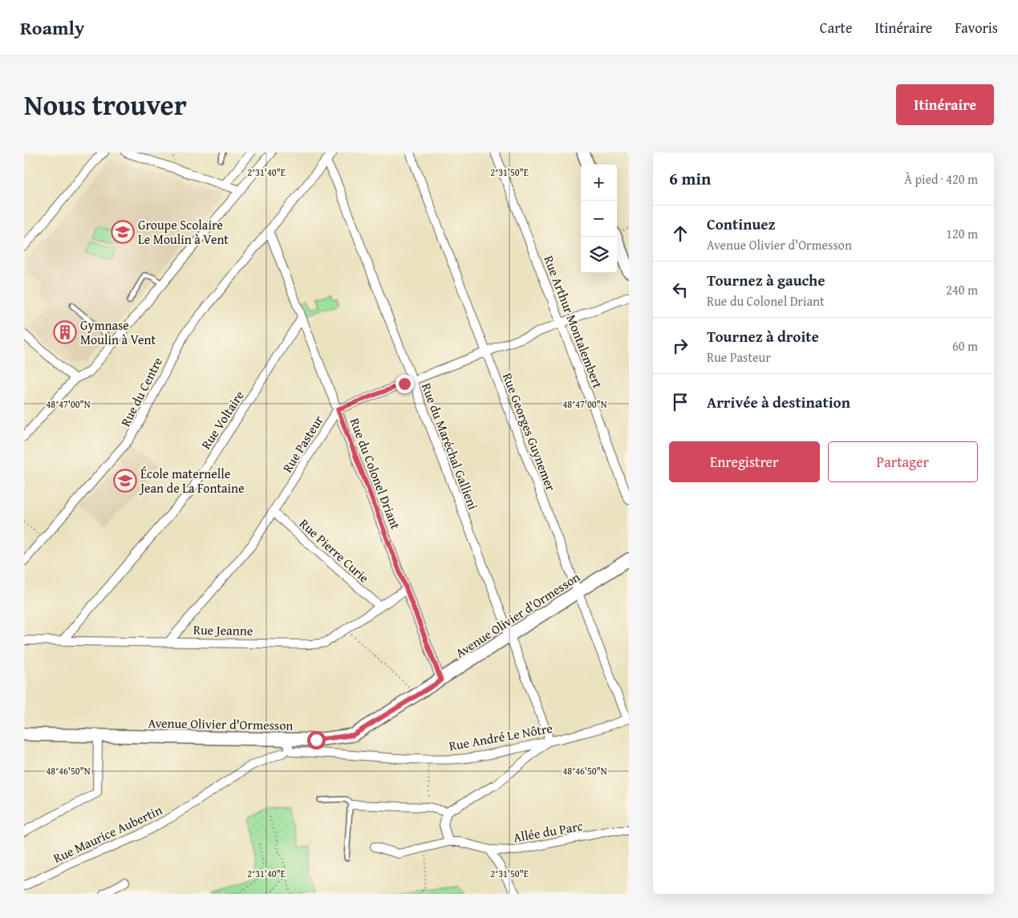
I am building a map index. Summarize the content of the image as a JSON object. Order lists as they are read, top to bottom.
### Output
{
  "streets": {
    "main road": ["Avenue Olivier d'Ormesson"],
    "street": [
      "Rue Arthur Montalembert",
      "Rue du Centre",
      "Rue Voltaire",
      "Rue Georges Guynemer",
      "Rue Pasteur",
      "Rue du Maréchal Gallieni",
      "Rue du Colonel Driant",
      "Rue Pierre Curie",
      "Rue Jeanne",
      "Rue André Le Nôtre",
      "Allée du Parc",
      "Rue Maurice Aubertin"
    ]
  },
  "crossings": [
    ["Rue Arthur Montalembert", "Rue Pasteur"],
    ["Rue du Centre", "Rue du Maréchal Gallieni"],
    ["Rue du Centre", "Rue du Colonel Driant"],
    ["Rue Voltaire", "Rue du Colonel Driant"],
    ["Rue Voltaire", "Rue Jeanne"],
    ["Rue Georges Guynemer", "Rue Pasteur"],
    ["Rue Georges Guynemer", "Avenue Olivier d'Ormesson"],
    ["Rue Georges Guynemer", "Rue André Le Nôtre"],
    ["Rue Pasteur", "Rue du Maréchal Gallieni"],
    ["Rue Pasteur", "Rue du Colonel Driant"],
    ["Rue Pasteur", "Rue Pierre Curie"],
    ["Rue Pasteur", "Rue Jeanne"],
    ["Rue du Maréchal Gallieni", "Avenue Olivier d'Ormesson"],
    ["Rue du Maréchal Gallieni", "Rue André Le Nôtre"],
    ["Rue du Colonel Driant", "Avenue Olivier d'Ormesson"],
    ["Rue du Colonel Driant", "Rue Jeanne"],
    ["Rue Pierre Curie", "Rue Jeanne"],
    ["Avenue Olivier d'Ormesson", "Rue André Le Nôtre"]
  ],
  "places": {
    "school or university": ["Groupe Scolaire Le Moulin à Vent", "École maternelle Jean de La Fontaine"],
    "building": ["Gymnase Moulin à Vent"]
  },
  "page": {
    "header": "Roamly",
    "nav": ["Carte", "Itinéraire", "Favoris"],
    "title": "Nous trouver",
    "buttons": [
      "Itinéraire",
      ["Enregistrer", "Partager"]
    ],
    "heading": ["6 min", "À pied · 420 m"],
    "map_buttons": ["+", "−"],
    "list": [
      ["Continuez", "Avenue Olivier d'Ormesson", "120 m"],
      ["Tournez à gauche", "Rue du Colonel Driant", "240 m"],
      ["Tournez à droite", "Rue Pasteur", "60 m"],
      "Arrivée à destination"
    ]
  },
  "coordinates": [
    "2°31'40\"E",
    "2°31'50\"E",
    "48°47'00\"N",
    "48°46'50\"N"
  ]
}
